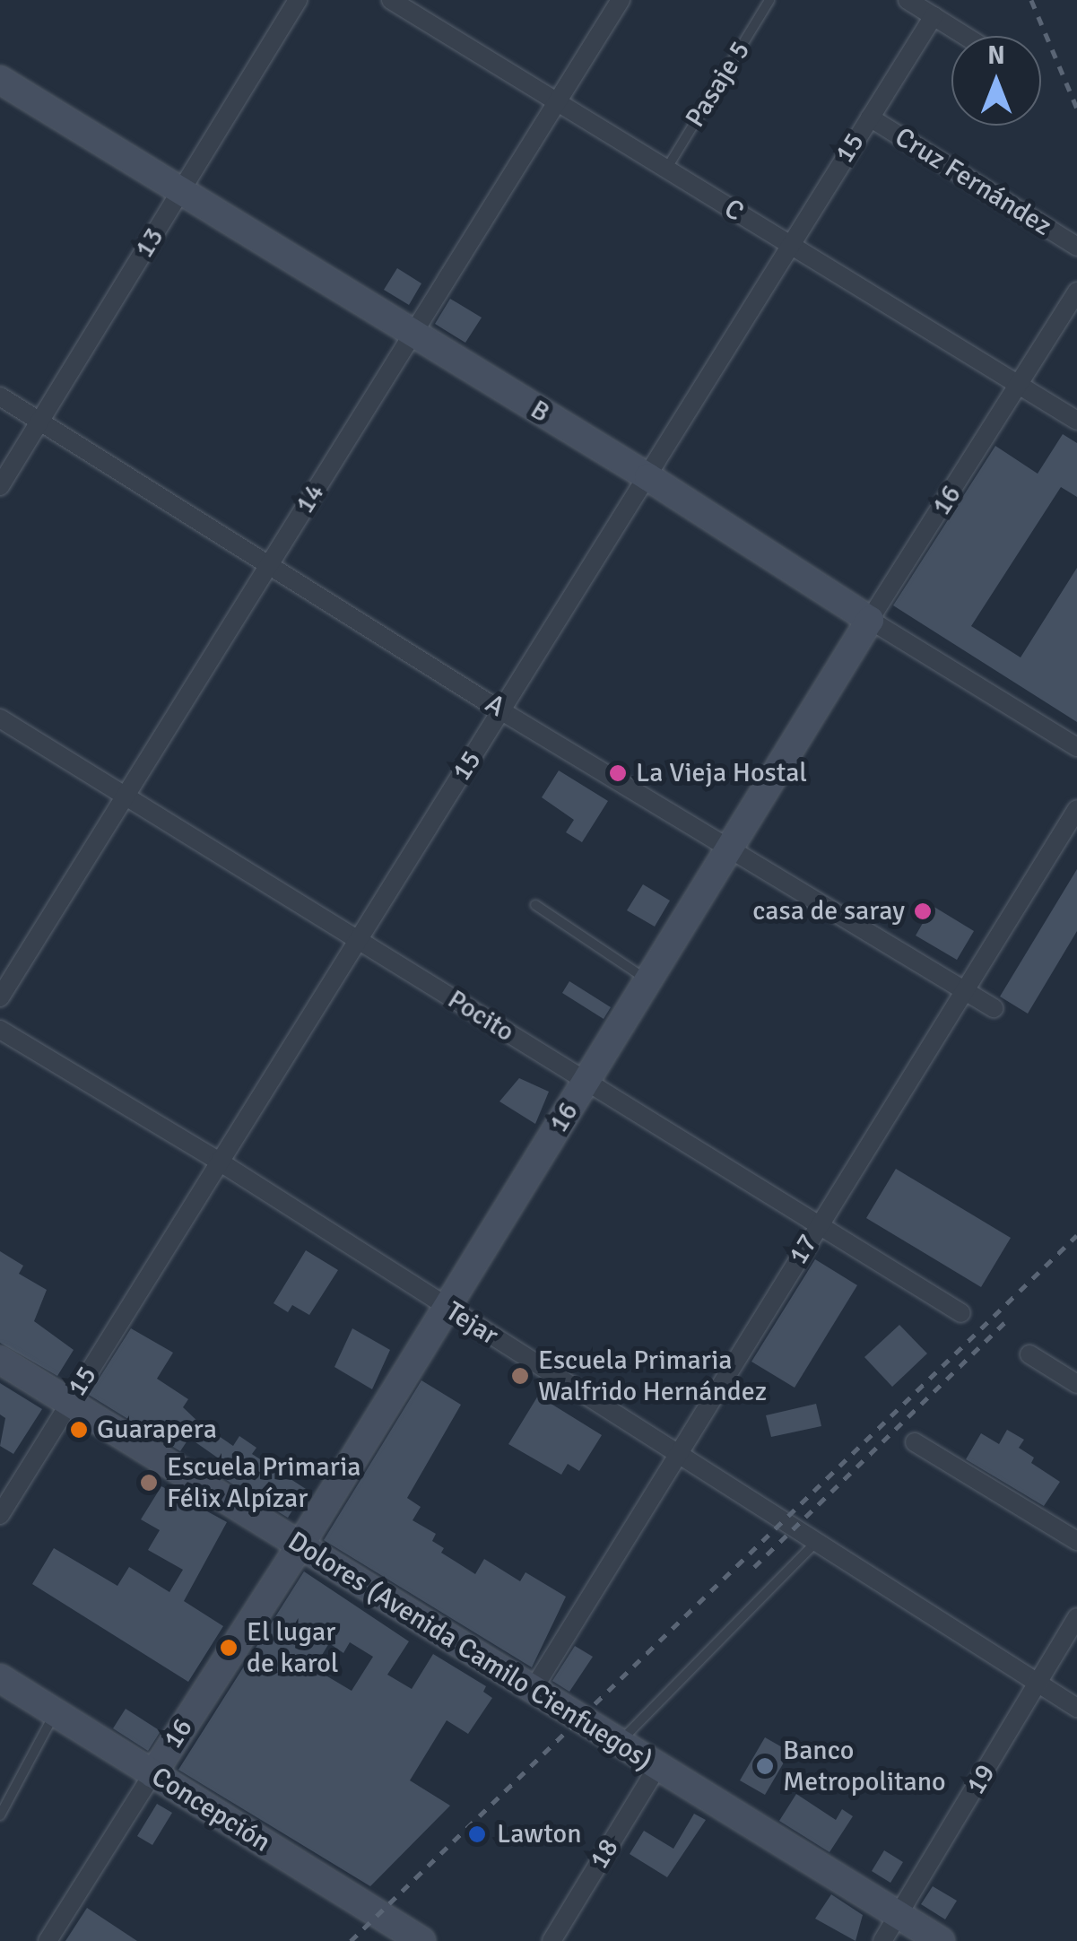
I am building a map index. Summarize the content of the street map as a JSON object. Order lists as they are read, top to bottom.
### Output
{
  "streets": {
    "street": [
      "15",
      "Cruz Fernández",
      "C",
      "13",
      "B",
      "14",
      "16",
      "A",
      "Pocito",
      "17",
      "Tejar",
      "Dolores (Avenida Camilo Cienfuegos)",
      "19",
      "Concepción",
      "18"
    ],
    "lane": ["Pasaje 5"]
  },
  "crossings": [
    ["Pasaje 5", "C"],
    ["15", "Cruz Fernández"],
    ["15", "C"],
    ["15", "B"],
    ["15", "A"],
    ["15", "Pocito"],
    ["15", "Tejar"],
    ["15", "Dolores (Avenida Camilo Cienfuegos)"],
    ["C", "14"],
    ["C", "16"],
    ["13", "B"],
    ["13", "A"],
    ["B", "14"],
    ["B", "16"],
    ["14", "A"],
    ["14", "Pocito"],
    ["16", "A"],
    ["16", "Pocito"],
    ["16", "Tejar"],
    ["16", "Dolores (Avenida Camilo Cienfuegos)"],
    ["16", "Concepción"],
    ["A", "17"],
    ["Pocito", "17"],
    ["17", "Tejar"],
    ["17", "Dolores (Avenida Camilo Cienfuegos)"],
    ["Tejar", "19"],
    ["Dolores (Avenida Camilo Cienfuegos)", "19"],
    ["Dolores (Avenida Camilo Cienfuegos)", "18"]
  ],
  "places": [
    "La Vieja Hostal",
    "casa de saray",
    "Escuela Primaria Walfrido Hernández",
    "Guarapera",
    "Escuela Primaria Félix Alpízar",
    "El lugar de karol",
    "Banco Metropolitano",
    "Lawton"
  ],
  "north": "top"
}
